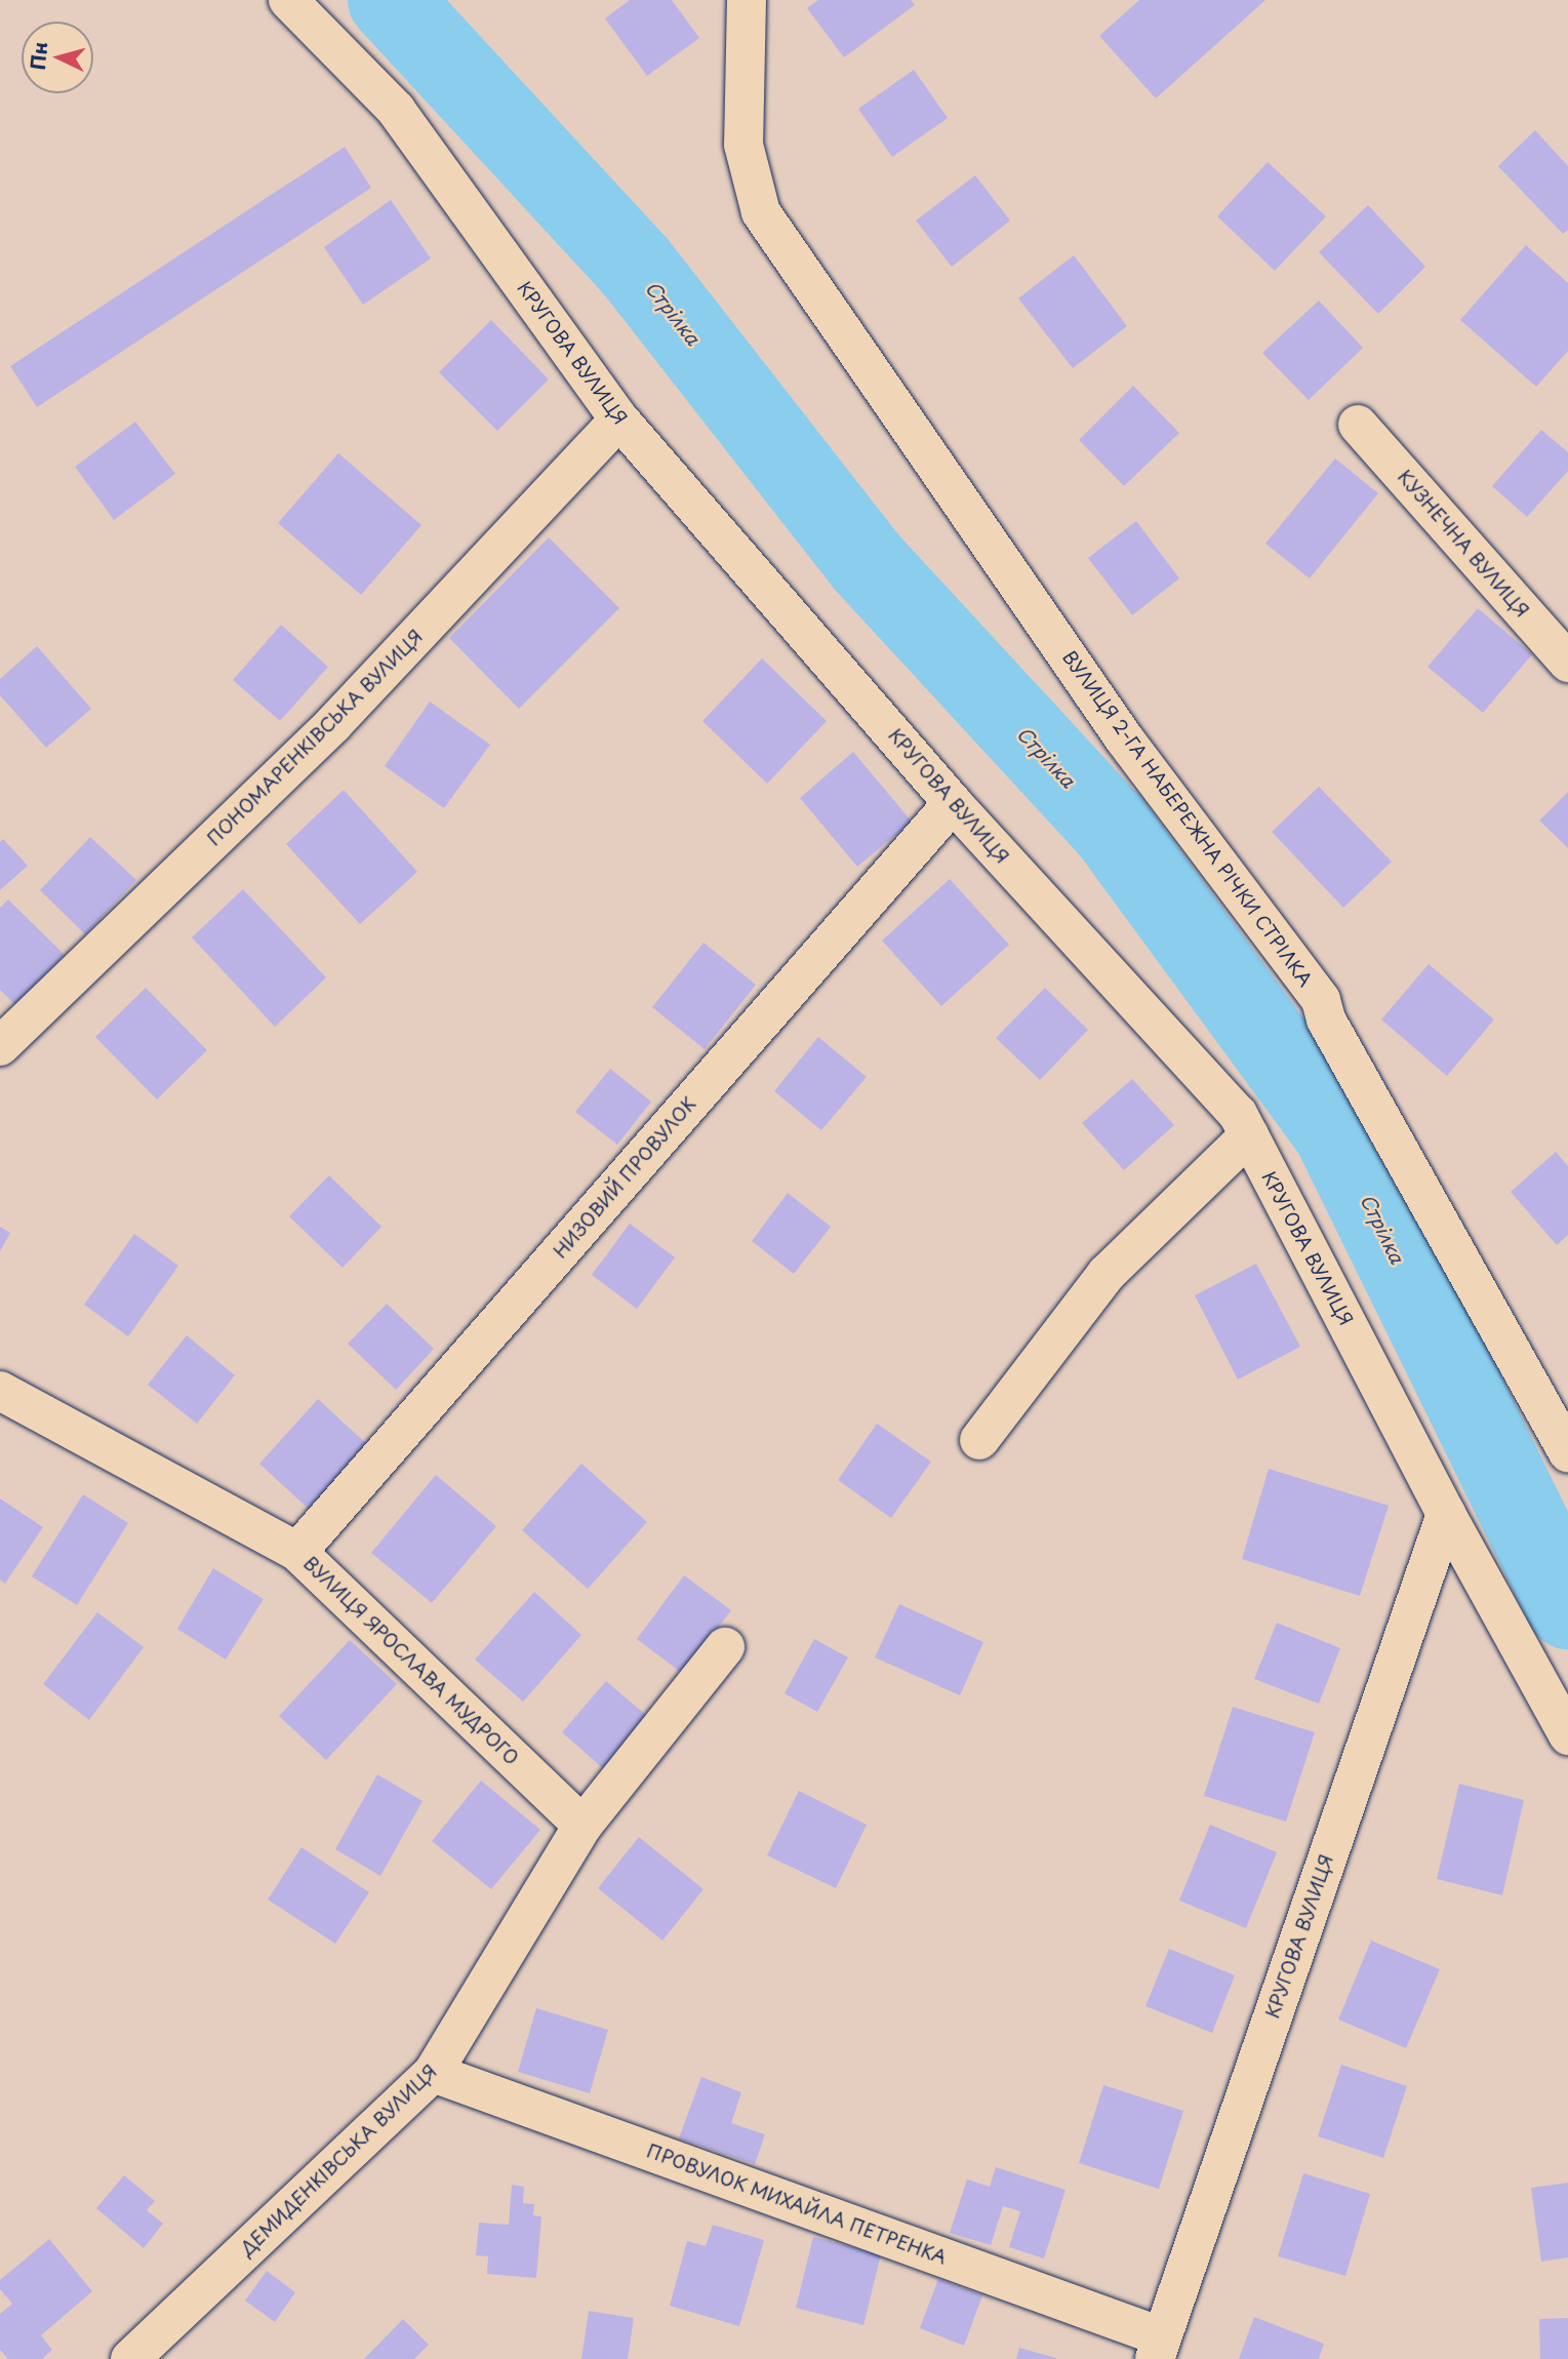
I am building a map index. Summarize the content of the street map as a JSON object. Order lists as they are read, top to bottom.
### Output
{
  "streets": {
    "street": [
      "КРУГОВА ВУЛИЦЯ",
      "КУЗНЕЧНА ВУЛИЦЯ",
      "ПОНОМАРЕНКІВСЬКА ВУЛИЦЯ",
      "ВУЛИЦЯ 2-ГА НАБЕРЕЖНА РІЧКИ СТРІЛКА",
      "НИЗОВИЙ ПРОВУЛОК",
      "ВУЛИЦЯ ЯРОСЛАВА МУДРОГО",
      "ДЕМИДЕНКІВСЬКА ВУЛИЦЯ",
      "ПРОВУЛОК МИХАЙЛА ПЕТРЕНКА"
    ]
  },
  "crossings": [
    ["КРУГОВА ВУЛИЦЯ", "ПОНОМАРЕНКІВСЬКА ВУЛИЦЯ"],
    ["КРУГОВА ВУЛИЦЯ", "НИЗОВИЙ ПРОВУЛОК"],
    ["КРУГОВА ВУЛИЦЯ", "ПРОВУЛОК МИХАЙЛА ПЕТРЕНКА"],
    ["НИЗОВИЙ ПРОВУЛОК", "ВУЛИЦЯ ЯРОСЛАВА МУДРОГО"],
    ["ВУЛИЦЯ ЯРОСЛАВА МУДРОГО", "ДЕМИДЕНКІВСЬКА ВУЛИЦЯ"],
    ["ДЕМИДЕНКІВСЬКА ВУЛИЦЯ", "ПРОВУЛОК МИХАЙЛА ПЕТРЕНКА"]
  ],
  "water": ["Стрілка"],
  "north": "left"
}
